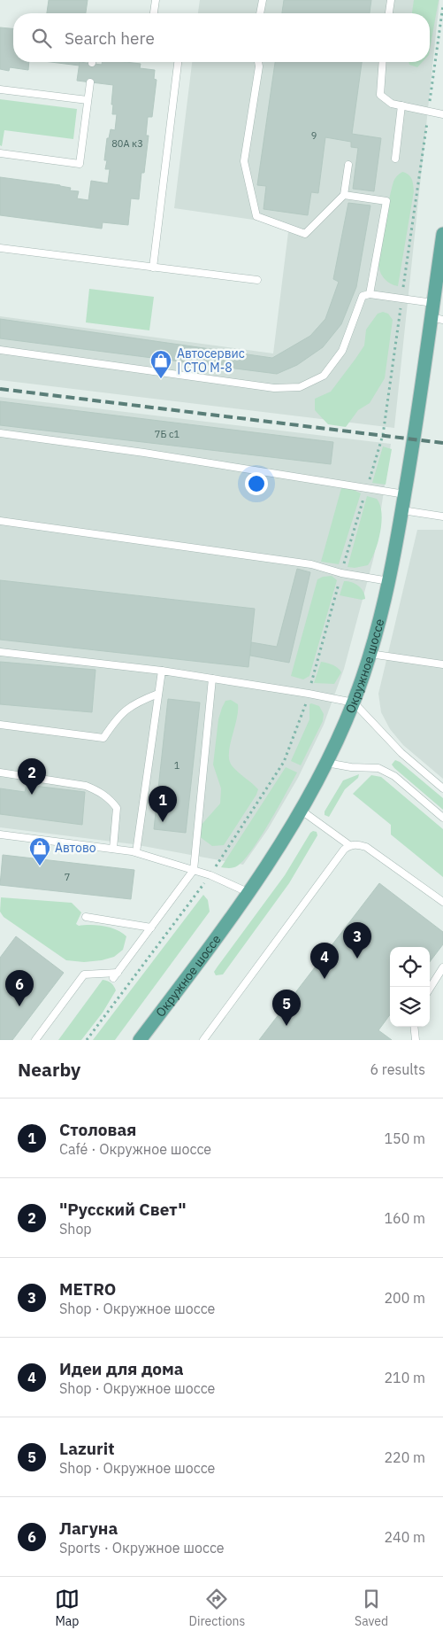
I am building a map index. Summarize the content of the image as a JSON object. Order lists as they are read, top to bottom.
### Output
{
  "streets": {
    "main road": ["Окружное шоссе"]
  },
  "places": {
    "shop": ["Автосервис | СТО М-8", "Автово"]
  },
  "house_numbers": [
    "9",
    "80А к3",
    "7Б с1",
    "1",
    "7"
  ],
  "page": {
    "search": "Search here",
    "pins": [
      "2",
      "1",
      "3",
      "4",
      "6",
      "5"
    ],
    "heading": ["Nearby", "6 results"],
    "list": [
      {
        "mark": "1",
        "name": "Столовая",
        "note": "Café · Окружное шоссе",
        "value": "150 m"
      },
      {
        "mark": "2",
        "name": "\"Русский Свет\"",
        "note": "Shop",
        "value": "160 m"
      },
      {
        "mark": "3",
        "name": "METRO",
        "note": "Shop · Окружное шоссе",
        "value": "200 m"
      },
      {
        "mark": "4",
        "name": "Идеи для дома",
        "note": "Shop · Окружное шоссе",
        "value": "210 m"
      },
      {
        "mark": "5",
        "name": "Lazurit",
        "note": "Shop · Окружное шоссе",
        "value": "220 m"
      },
      {
        "mark": "6",
        "name": "Лагуна",
        "note": "Sports · Окружное шоссе",
        "value": "240 m"
      }
    ],
    "nav": ["Map", "Directions", "Saved"]
  }
}
